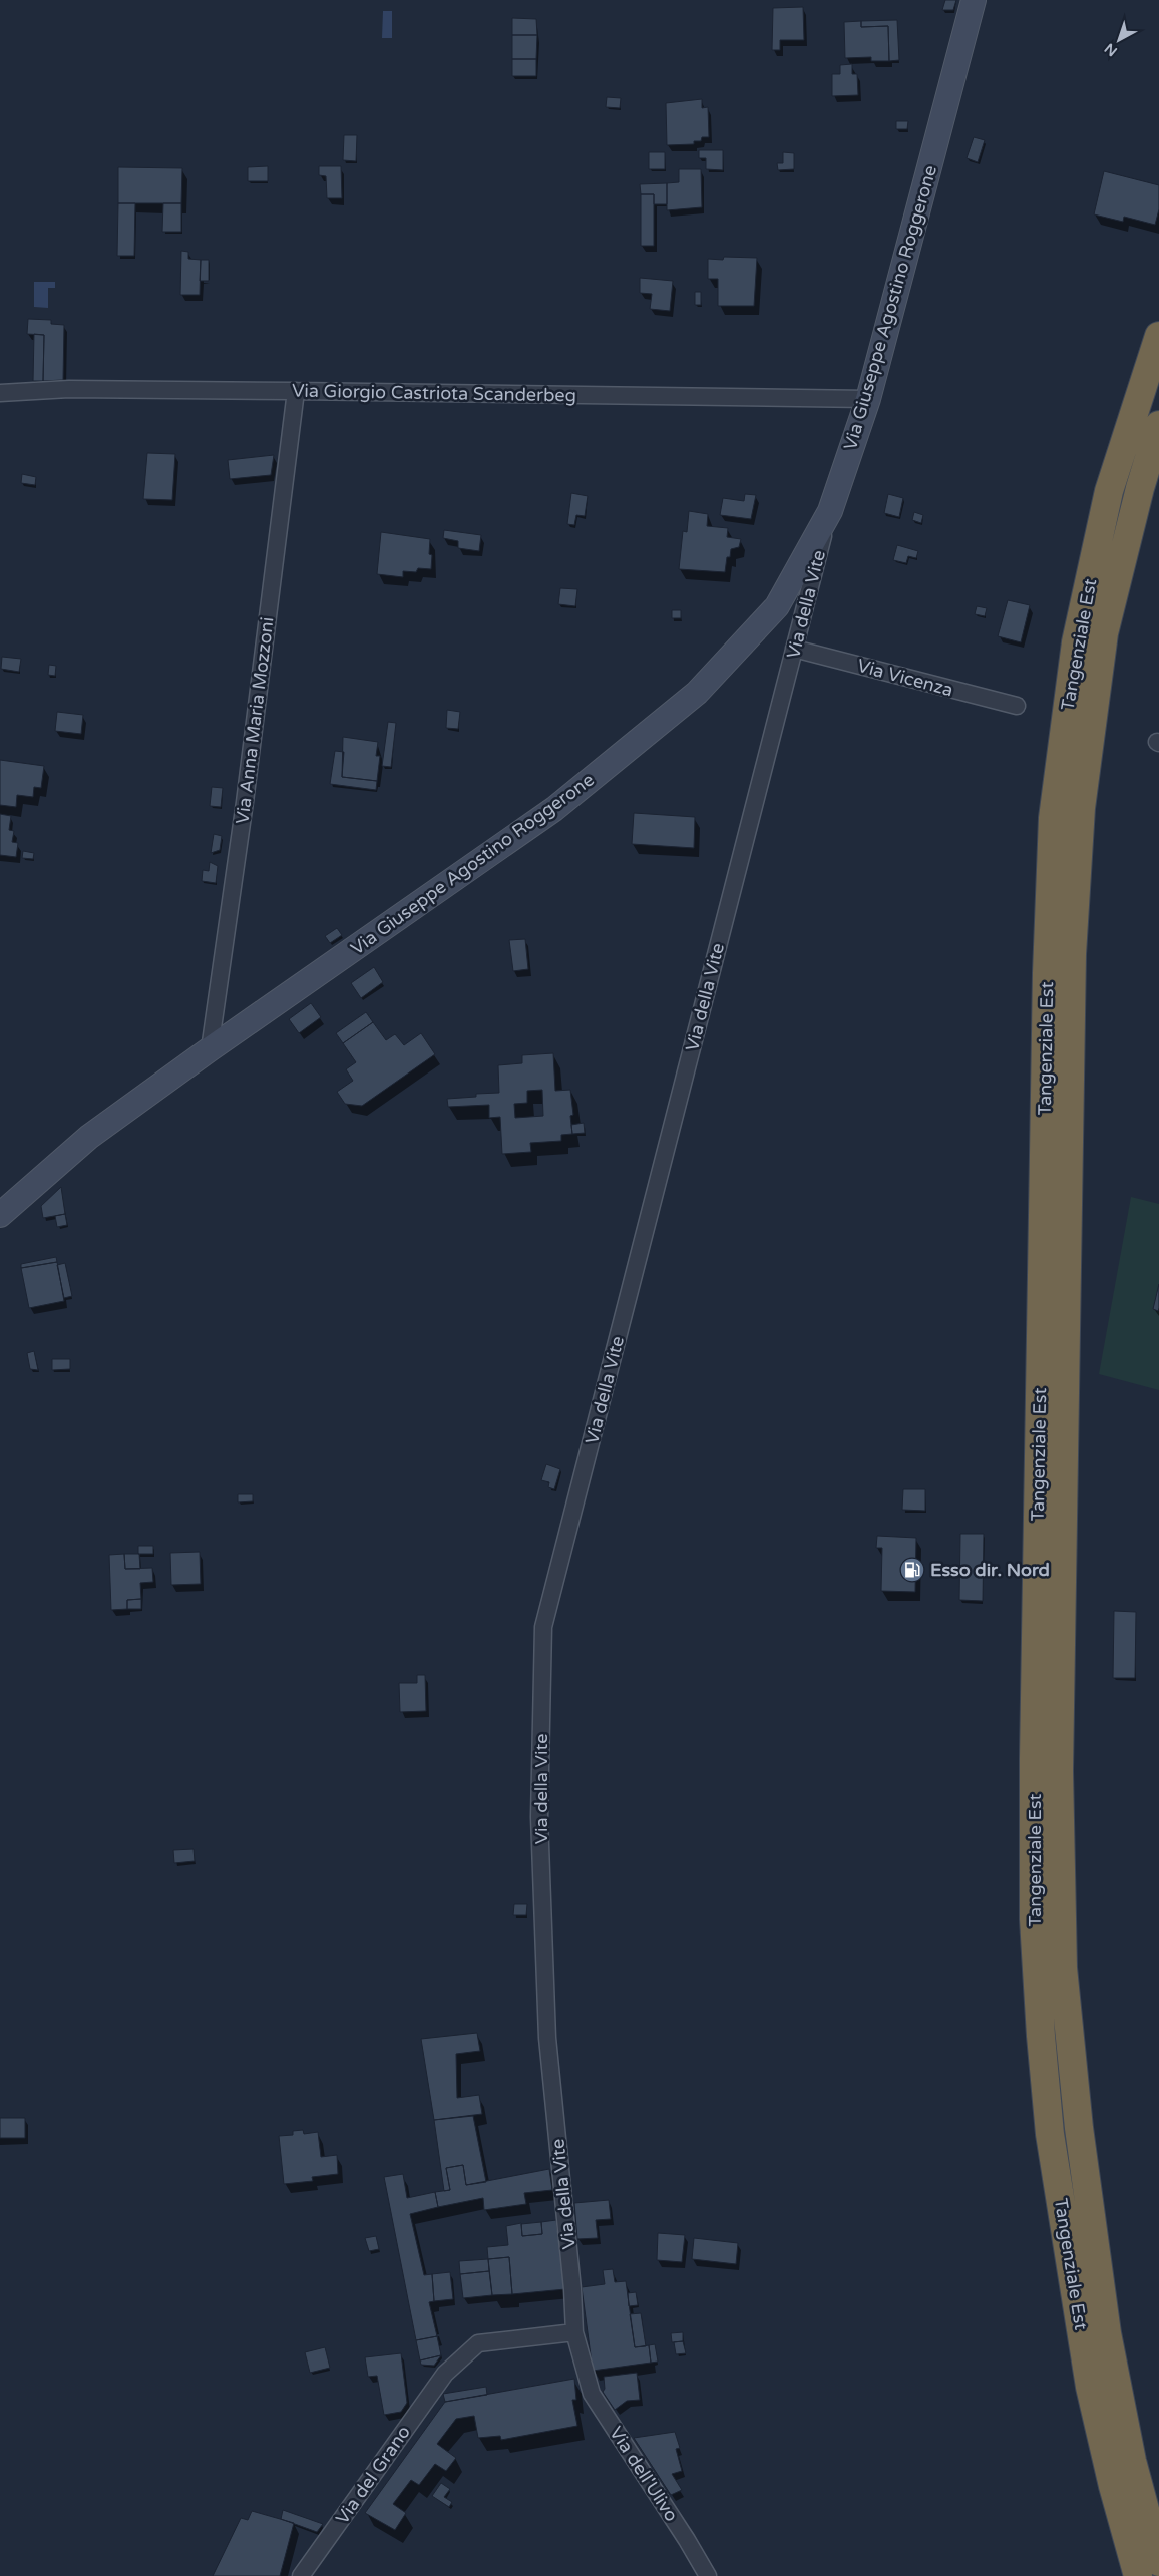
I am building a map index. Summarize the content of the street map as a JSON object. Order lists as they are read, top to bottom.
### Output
{
  "streets": {
    "highway": ["Tangenziale Est"],
    "street": [
      "Via Giuseppe Agostino Roggerone",
      "Via Giorgio Castriota Scanderbeg",
      "Via della Vite",
      "Via Vicenza",
      "Via Anna Maria Mozzoni",
      "Via dell'Ulivo",
      "Via del Grano"
    ]
  },
  "crossings": [
    ["Via Giuseppe Agostino Roggerone", "Via Giorgio Castriota Scanderbeg"],
    ["Via Giuseppe Agostino Roggerone", "Via della Vite"],
    ["Via Giuseppe Agostino Roggerone", "Via Anna Maria Mozzoni"],
    ["Via Giorgio Castriota Scanderbeg", "Via Anna Maria Mozzoni"],
    ["Via della Vite", "Via Vicenza"],
    ["Via della Vite", "Via dell'Ulivo"],
    ["Via della Vite", "Via del Grano"],
    ["Via dell'Ulivo", "Via del Grano"]
  ],
  "places": {
    "fuel station": ["Esso dir. Nord"]
  },
  "north": "bottom left"
}
